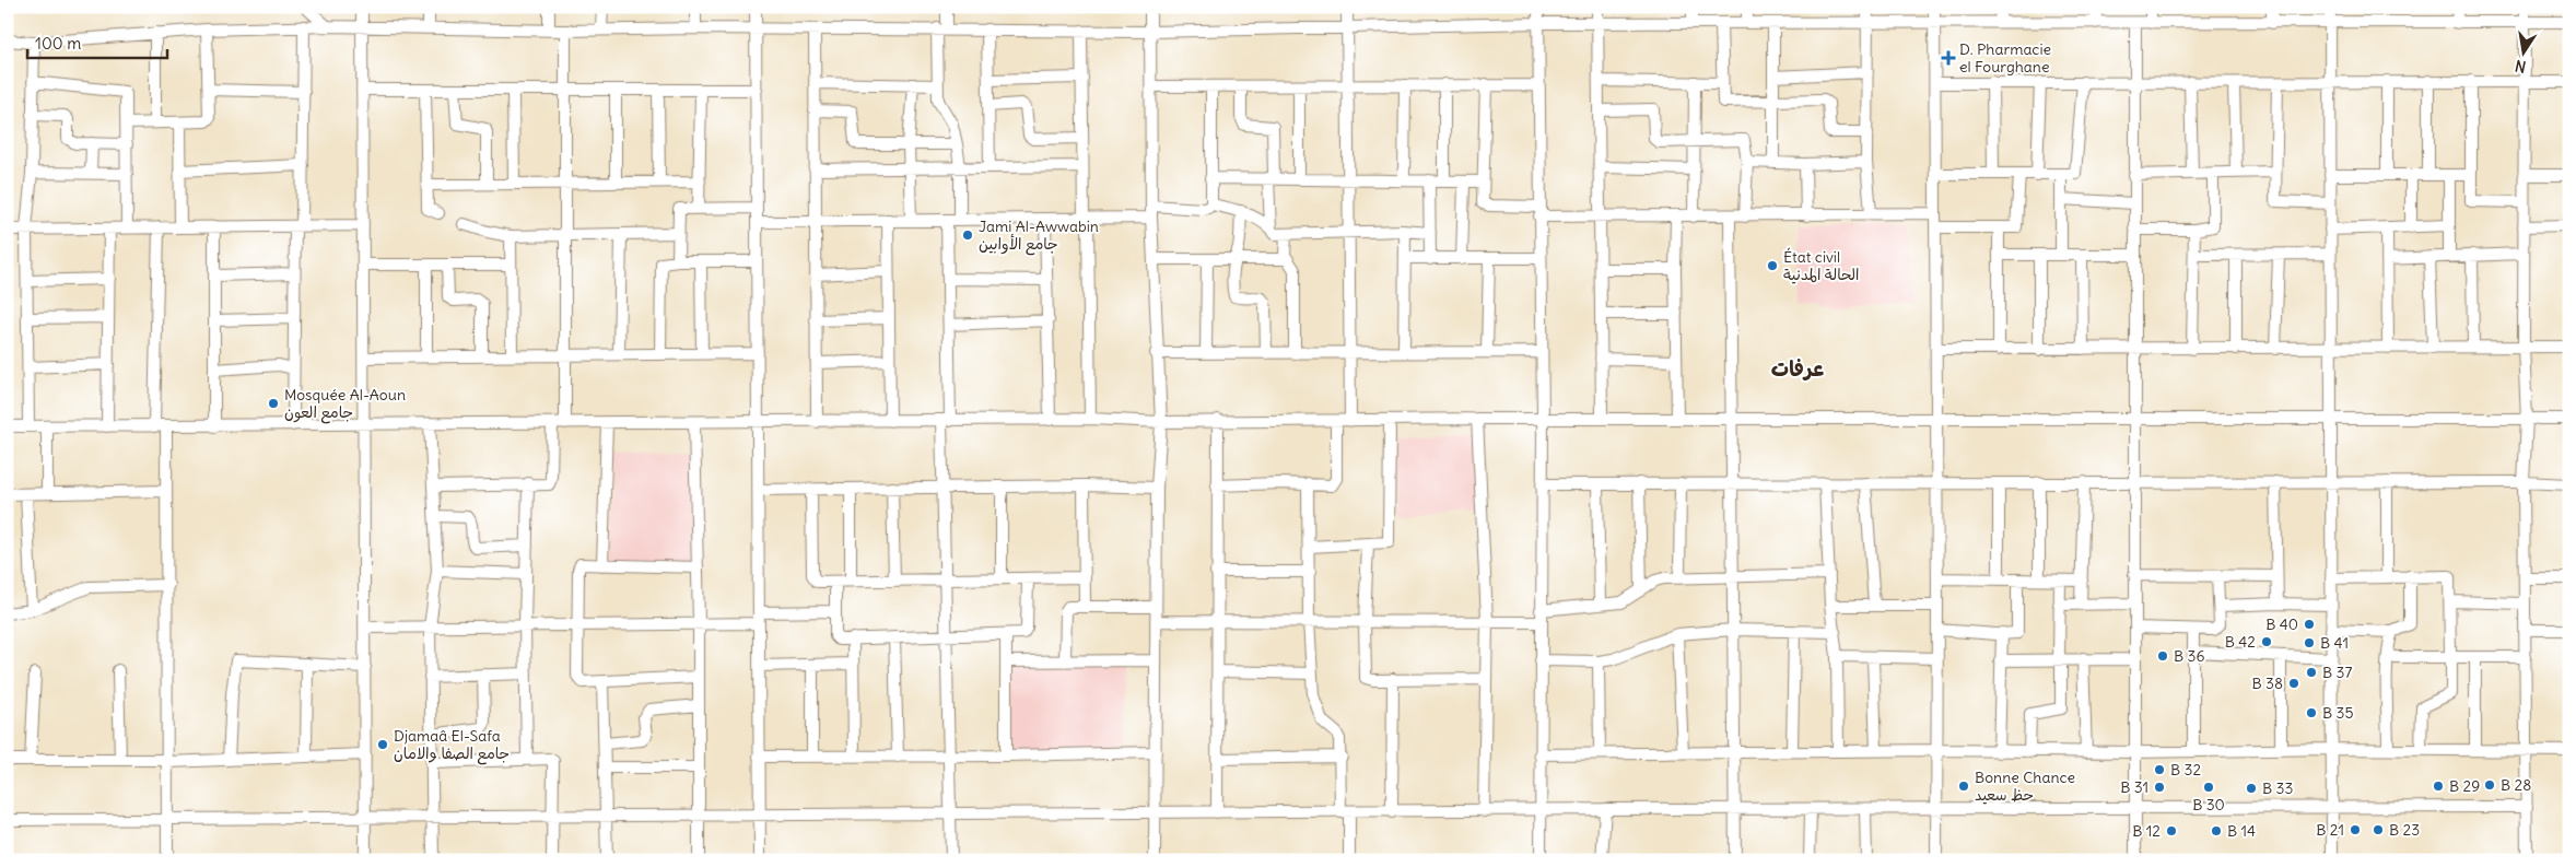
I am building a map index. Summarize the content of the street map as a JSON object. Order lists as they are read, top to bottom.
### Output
{
  "districts": ["عرفات"],
  "places": {
    "health": ["D. Pharmacie el Fourghane"],
    "other": [
      "Jami Al-Awwabin جامع الأوابين",
      "État civil الحالة المدنية",
      "Mosquée Al-Aoun جامع العون",
      "B 40",
      "B 42",
      "B 41",
      "B 36",
      "B 37",
      "B 38",
      "B 35",
      "Djamaâ El-Safa جامع الصفا والامان",
      "B 32",
      "B 28",
      "Bonne Chance حظ سعيد",
      "B 29",
      "B 31",
      "B 30",
      "B 33",
      "B 21",
      "B 23",
      "B 12",
      "B 14"
    ]
  },
  "scale_bar": "100 m",
  "north": "bottom"
}
